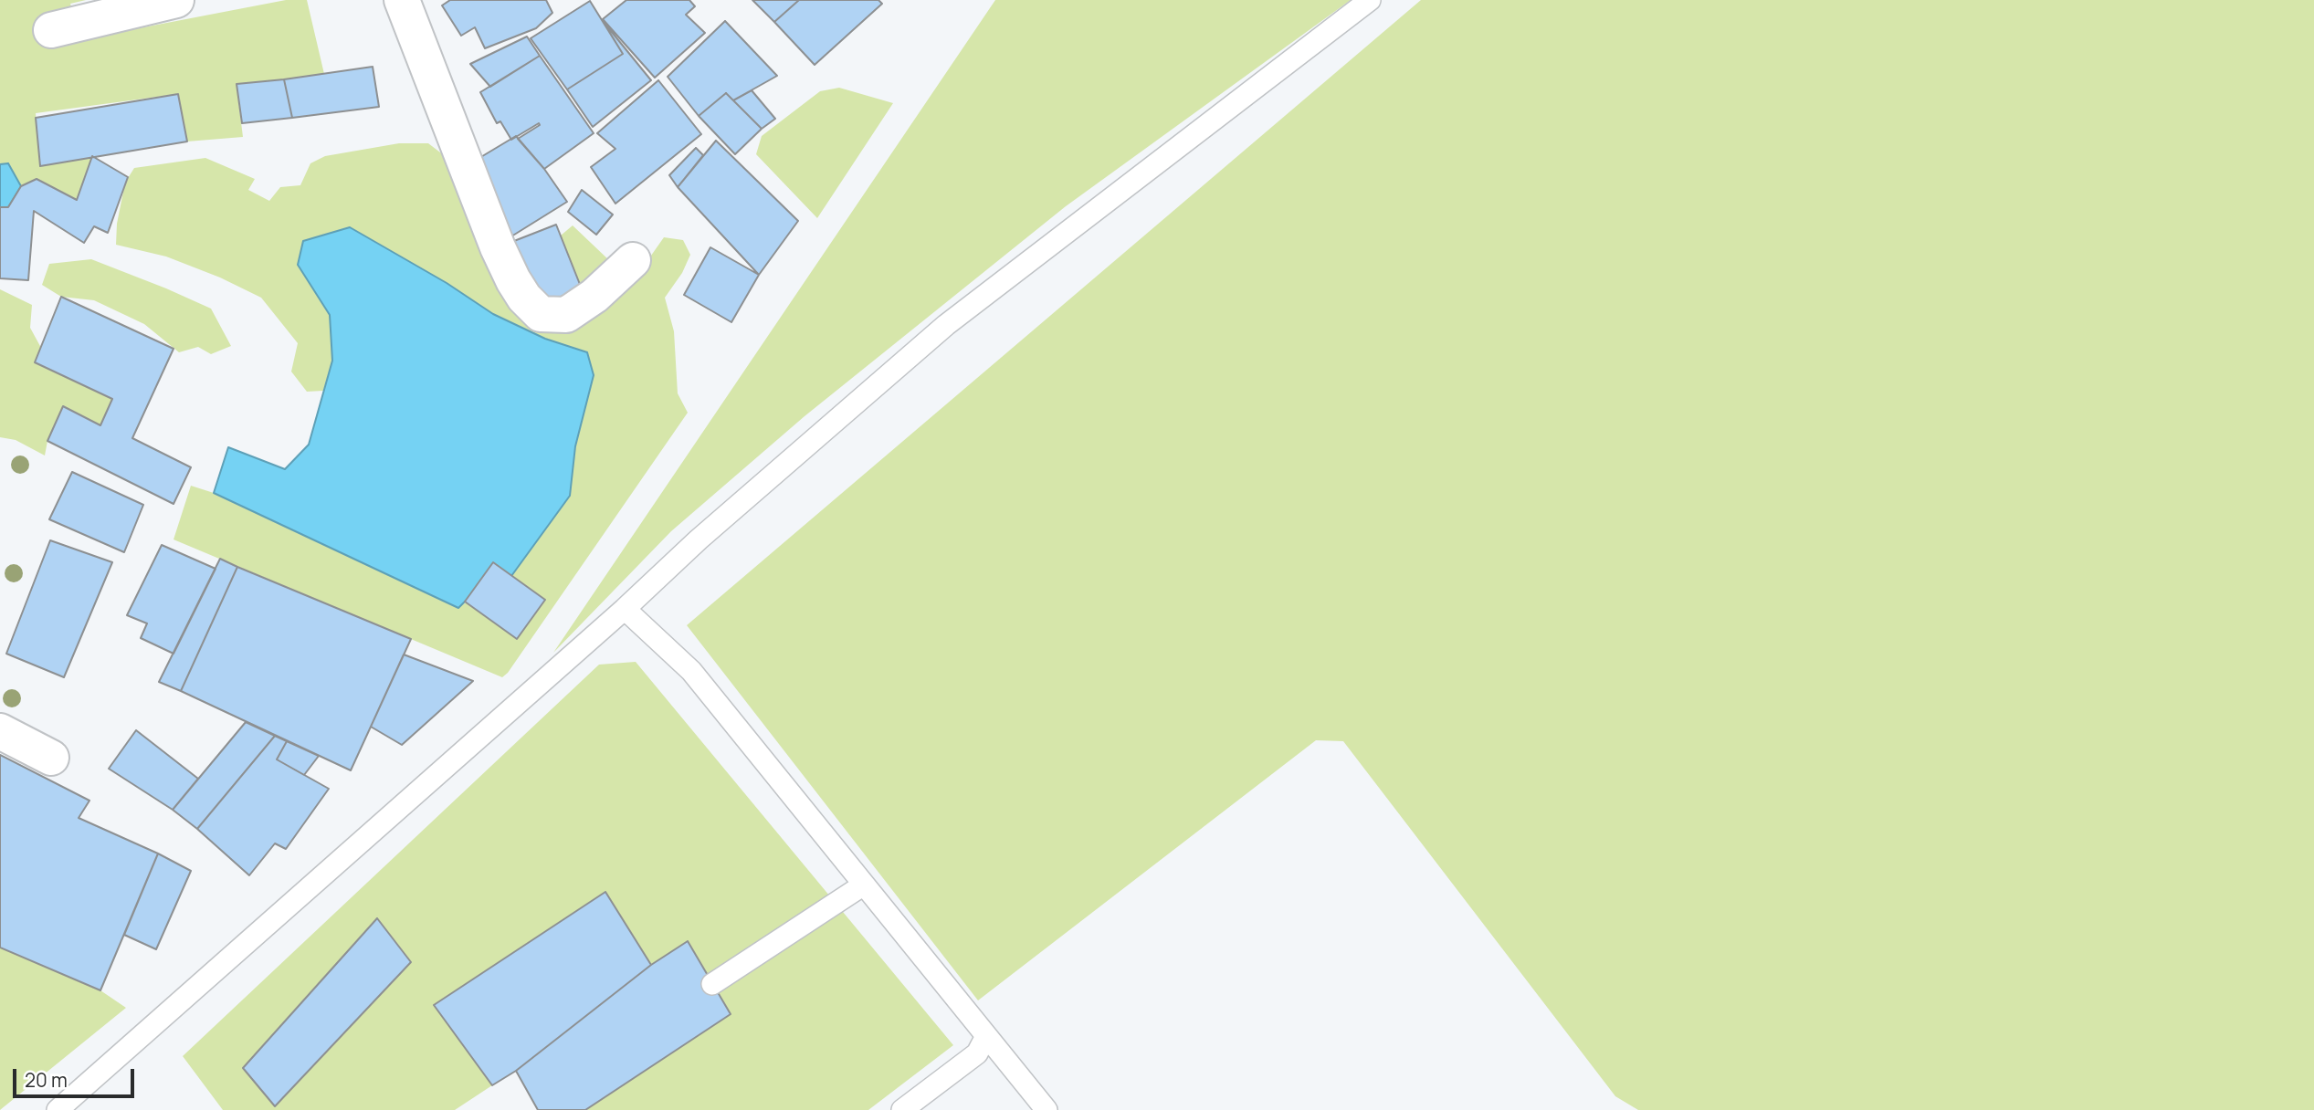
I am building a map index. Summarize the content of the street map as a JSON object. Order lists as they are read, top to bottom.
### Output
{
  "scale_bar": "20 m"
}
